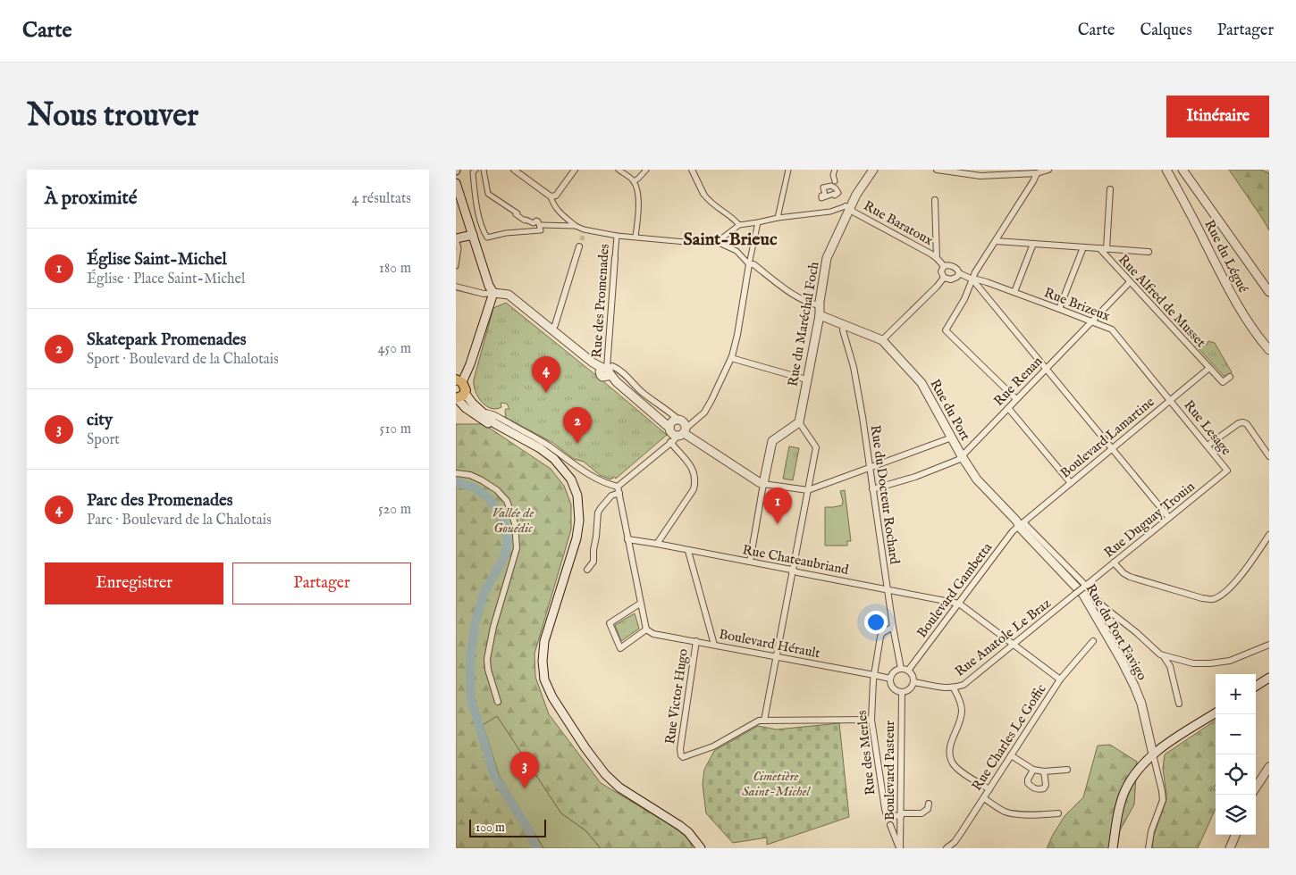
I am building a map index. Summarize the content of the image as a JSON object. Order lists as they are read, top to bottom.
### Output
{
  "streets": {
    "street": [
      "Rue Baratoux",
      "Rue du Légué",
      "Rue des Promenades",
      "Rue Alfred de Musset",
      "Rue Brizeux",
      "Rue du Maréchal Foch",
      "Rue Renan",
      "Rue du Port",
      "Rue Lesage",
      "Boulevard Lamartine",
      "Rue du Docteur Rochard",
      "Rue Duguay Trouin",
      "Rue Chateaubriand",
      "Boulevard Gambetta",
      "Rue du Port Favigo",
      "Rue Anatole Le Braz",
      "Boulevard Hérault",
      "Rue Victor Hugo",
      "Rue Charles Le Goffic",
      "Rue des Merles",
      "Boulevard Pasteur"
    ]
  },
  "crossings": [
    ["Rue Baratoux", "Rue du Maréchal Foch"],
    ["Rue Alfred de Musset", "Rue Renan"],
    ["Rue Alfred de Musset", "Boulevard Lamartine"],
    ["Rue Brizeux", "Rue Renan"],
    ["Rue Brizeux", "Rue Lesage"],
    ["Rue Brizeux", "Boulevard Lamartine"],
    ["Rue du Maréchal Foch", "Rue du Port"],
    ["Rue Renan", "Rue du Port"],
    ["Rue du Port", "Boulevard Lamartine"],
    ["Rue du Port", "Rue du Docteur Rochard"],
    ["Rue du Port", "Boulevard Gambetta"],
    ["Rue du Port", "Rue du Port Favigo"],
    ["Rue Lesage", "Boulevard Lamartine"],
    ["Rue Lesage", "Rue Duguay Trouin"],
    ["Boulevard Lamartine", "Boulevard Gambetta"],
    ["Boulevard Lamartine", "Rue du Port Favigo"],
    ["Rue du Docteur Rochard", "Rue Chateaubriand"],
    ["Rue du Docteur Rochard", "Boulevard Gambetta"],
    ["Rue du Docteur Rochard", "Rue Anatole Le Braz"],
    ["Rue du Docteur Rochard", "Boulevard Hérault"],
    ["Rue du Docteur Rochard", "Rue des Merles"],
    ["Rue du Docteur Rochard", "Boulevard Pasteur"],
    ["Rue Duguay Trouin", "Rue Anatole Le Braz"],
    ["Rue Chateaubriand", "Boulevard Gambetta"],
    ["Boulevard Gambetta", "Rue du Port Favigo"],
    ["Boulevard Gambetta", "Rue Anatole Le Braz"],
    ["Boulevard Gambetta", "Boulevard Hérault"],
    ["Boulevard Gambetta", "Boulevard Pasteur"],
    ["Rue Anatole Le Braz", "Boulevard Hérault"],
    ["Rue Anatole Le Braz", "Boulevard Pasteur"],
    ["Boulevard Hérault", "Rue Victor Hugo"],
    ["Boulevard Hérault", "Rue des Merles"],
    ["Boulevard Hérault", "Boulevard Pasteur"],
    ["Rue des Merles", "Boulevard Pasteur"]
  ],
  "districts": ["Saint-Brieuc"],
  "parks": ["Vallée de Gouédic", "Cimetière Saint-Michel"],
  "scale_bar": "100 m",
  "page": {
    "header": "Carte",
    "nav": ["Carte", "Calques", "Partager"],
    "buttons": [
      "Itinéraire",
      ["Enregistrer", "Partager"]
    ],
    "title": "Nous trouver",
    "heading": ["À proximité", "4 résultats"],
    "list": [
      {
        "mark": "1",
        "name": "Église Saint-Michel",
        "note": "Église · Place Saint-Michel",
        "value": "180 m"
      },
      {
        "mark": "2",
        "name": "Skatepark Promenades",
        "note": "Sport · Boulevard de la Chalotais",
        "value": "450 m"
      },
      {
        "mark": "3",
        "name": "city",
        "note": "Sport",
        "value": "510 m"
      },
      {
        "mark": "4",
        "name": "Parc des Promenades",
        "note": "Parc · Boulevard de la Chalotais",
        "value": "520 m"
      }
    ],
    "pins": [
      "4",
      "2",
      "1",
      "3"
    ],
    "map_buttons": ["+", "−"],
    "scale": "100 m"
  }
}
